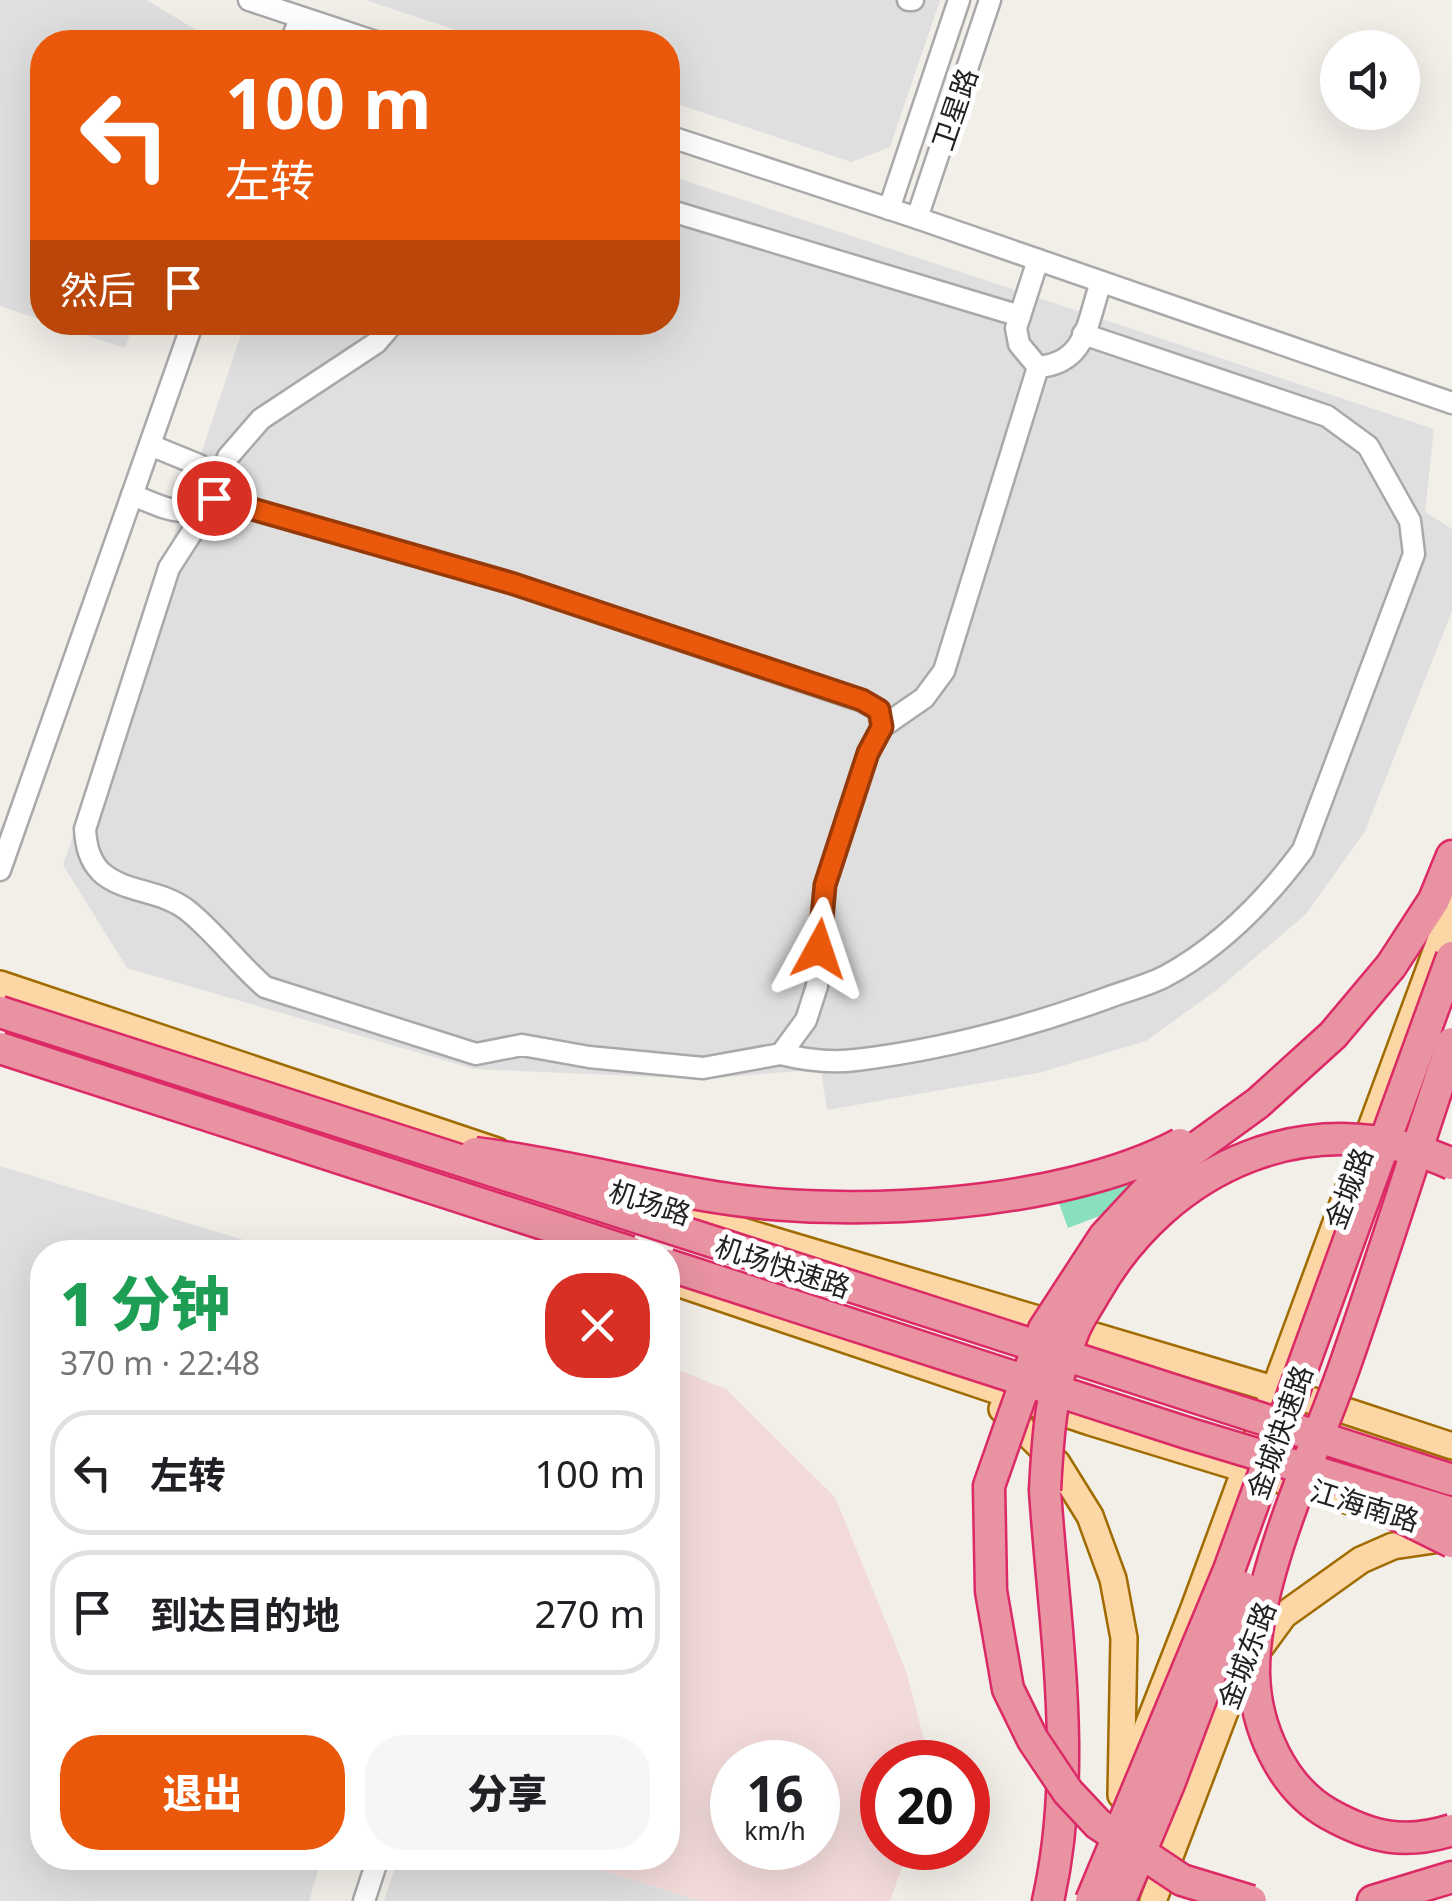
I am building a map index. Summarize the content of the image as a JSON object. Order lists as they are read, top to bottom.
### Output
{
  "streets": {
    "highway": ["机场快速路", "金城快速路"],
    "main road": [
      "金城路",
      "机场路",
      "江海南路",
      "金城东路"
    ],
    "street": ["卫星路"]
  },
  "crossings": [
    ["金城路", "机场路"],
    ["金城路", "江海南路"],
    ["机场路", "金城东路"],
    ["江海南路", "金城东路"]
  ],
  "page": {
    "turn": ["100 m", "左转"],
    "then": "然后",
    "heading": ["1 分钟", "370 m · 22:48"],
    "list": [
      {
        "name": "左转",
        "value": "100 m"
      },
      {
        "name": "到达目的地",
        "value": "270 m"
      }
    ],
    "buttons": ["退出", "分享"],
    "speed": "16 km/h",
    "limit": "20"
  }
}
